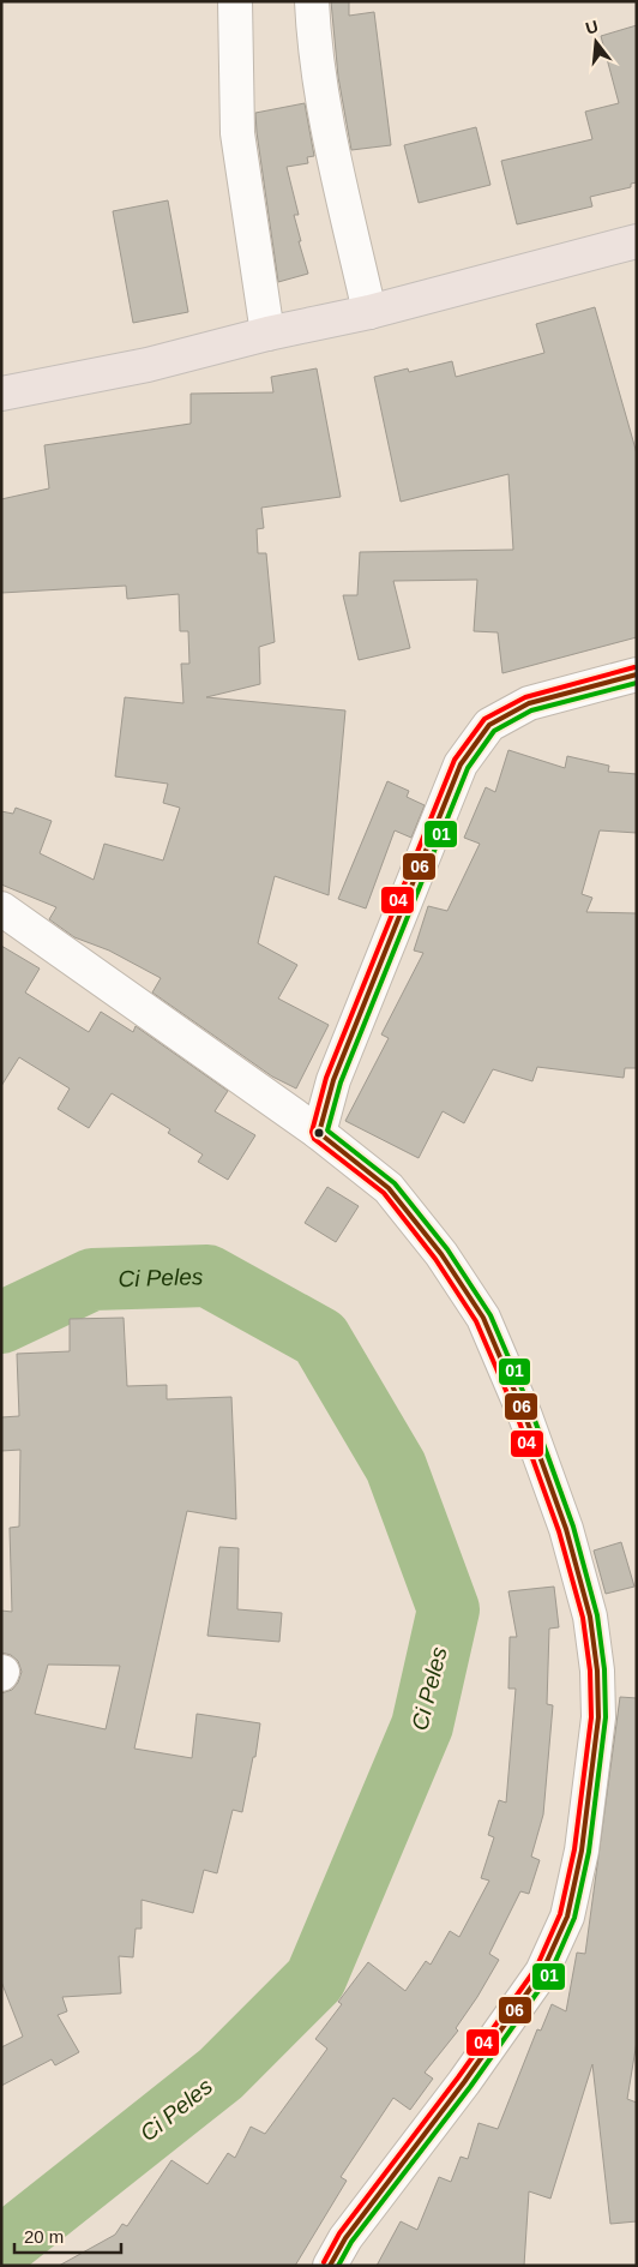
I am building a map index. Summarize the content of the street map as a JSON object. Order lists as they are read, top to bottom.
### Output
{
  "water": ["Ci Peles"],
  "lines": ["transit line 04", "transit line 06", "transit line 01"],
  "scale_bar": "20 m",
  "north": "top"
}
